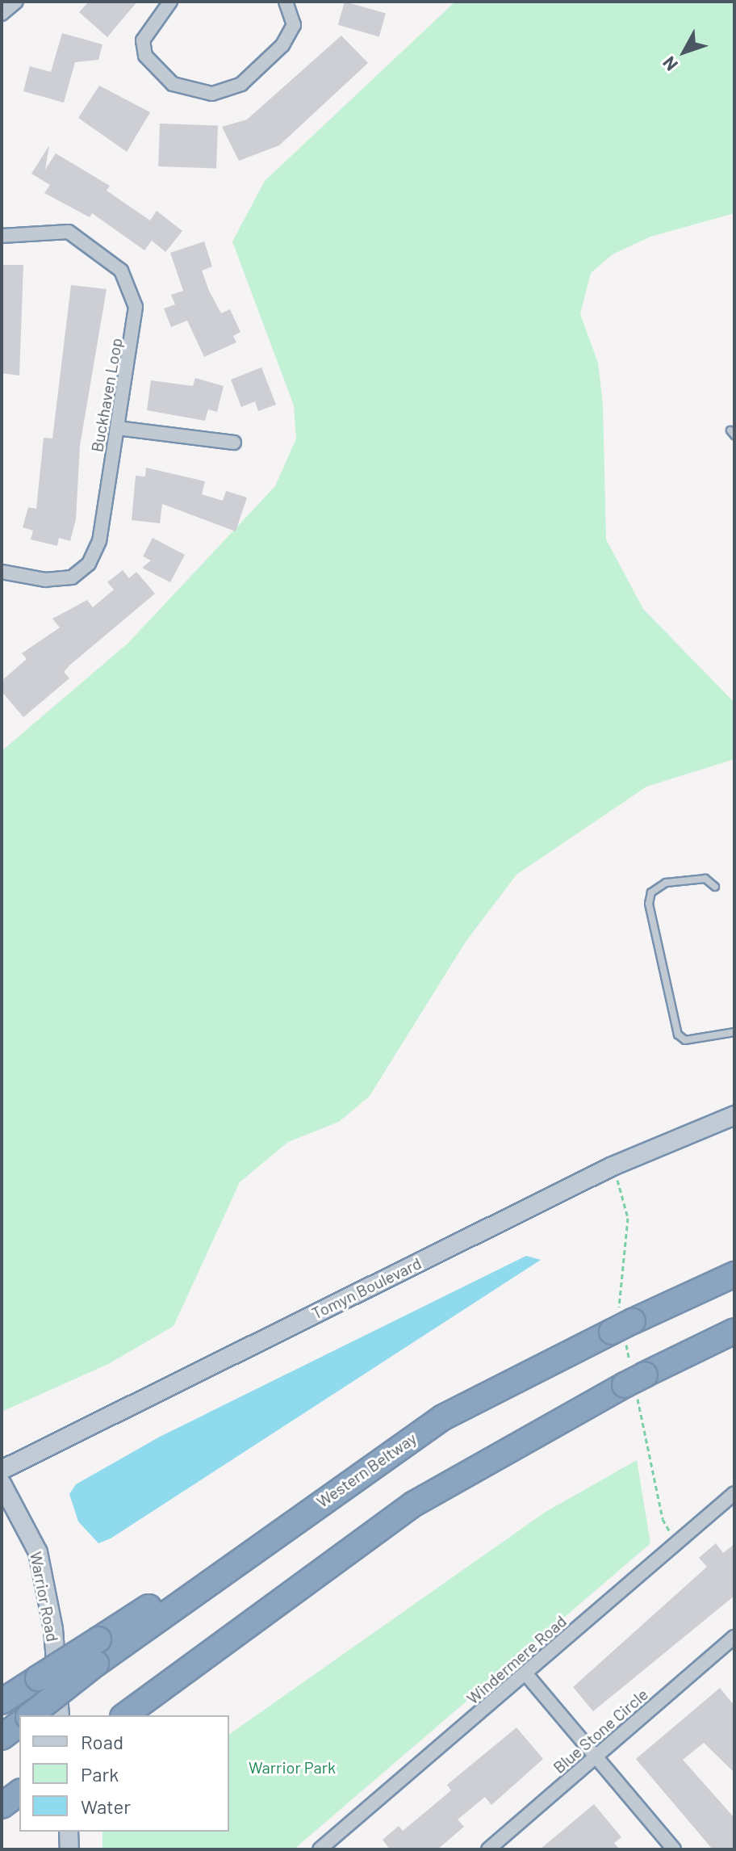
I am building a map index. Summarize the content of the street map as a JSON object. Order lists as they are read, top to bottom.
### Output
{
  "streets": {
    "highway": ["Western Beltway"],
    "street": [
      "Buckhaven Loop",
      "Tomyn Boulevard",
      "Warrior Road",
      "Windermere Road",
      "Blue Stone Circle"
    ]
  },
  "parks": ["Warrior Park"],
  "legend": ["Road", "Park", "Water"],
  "north": "bottom left"
}
